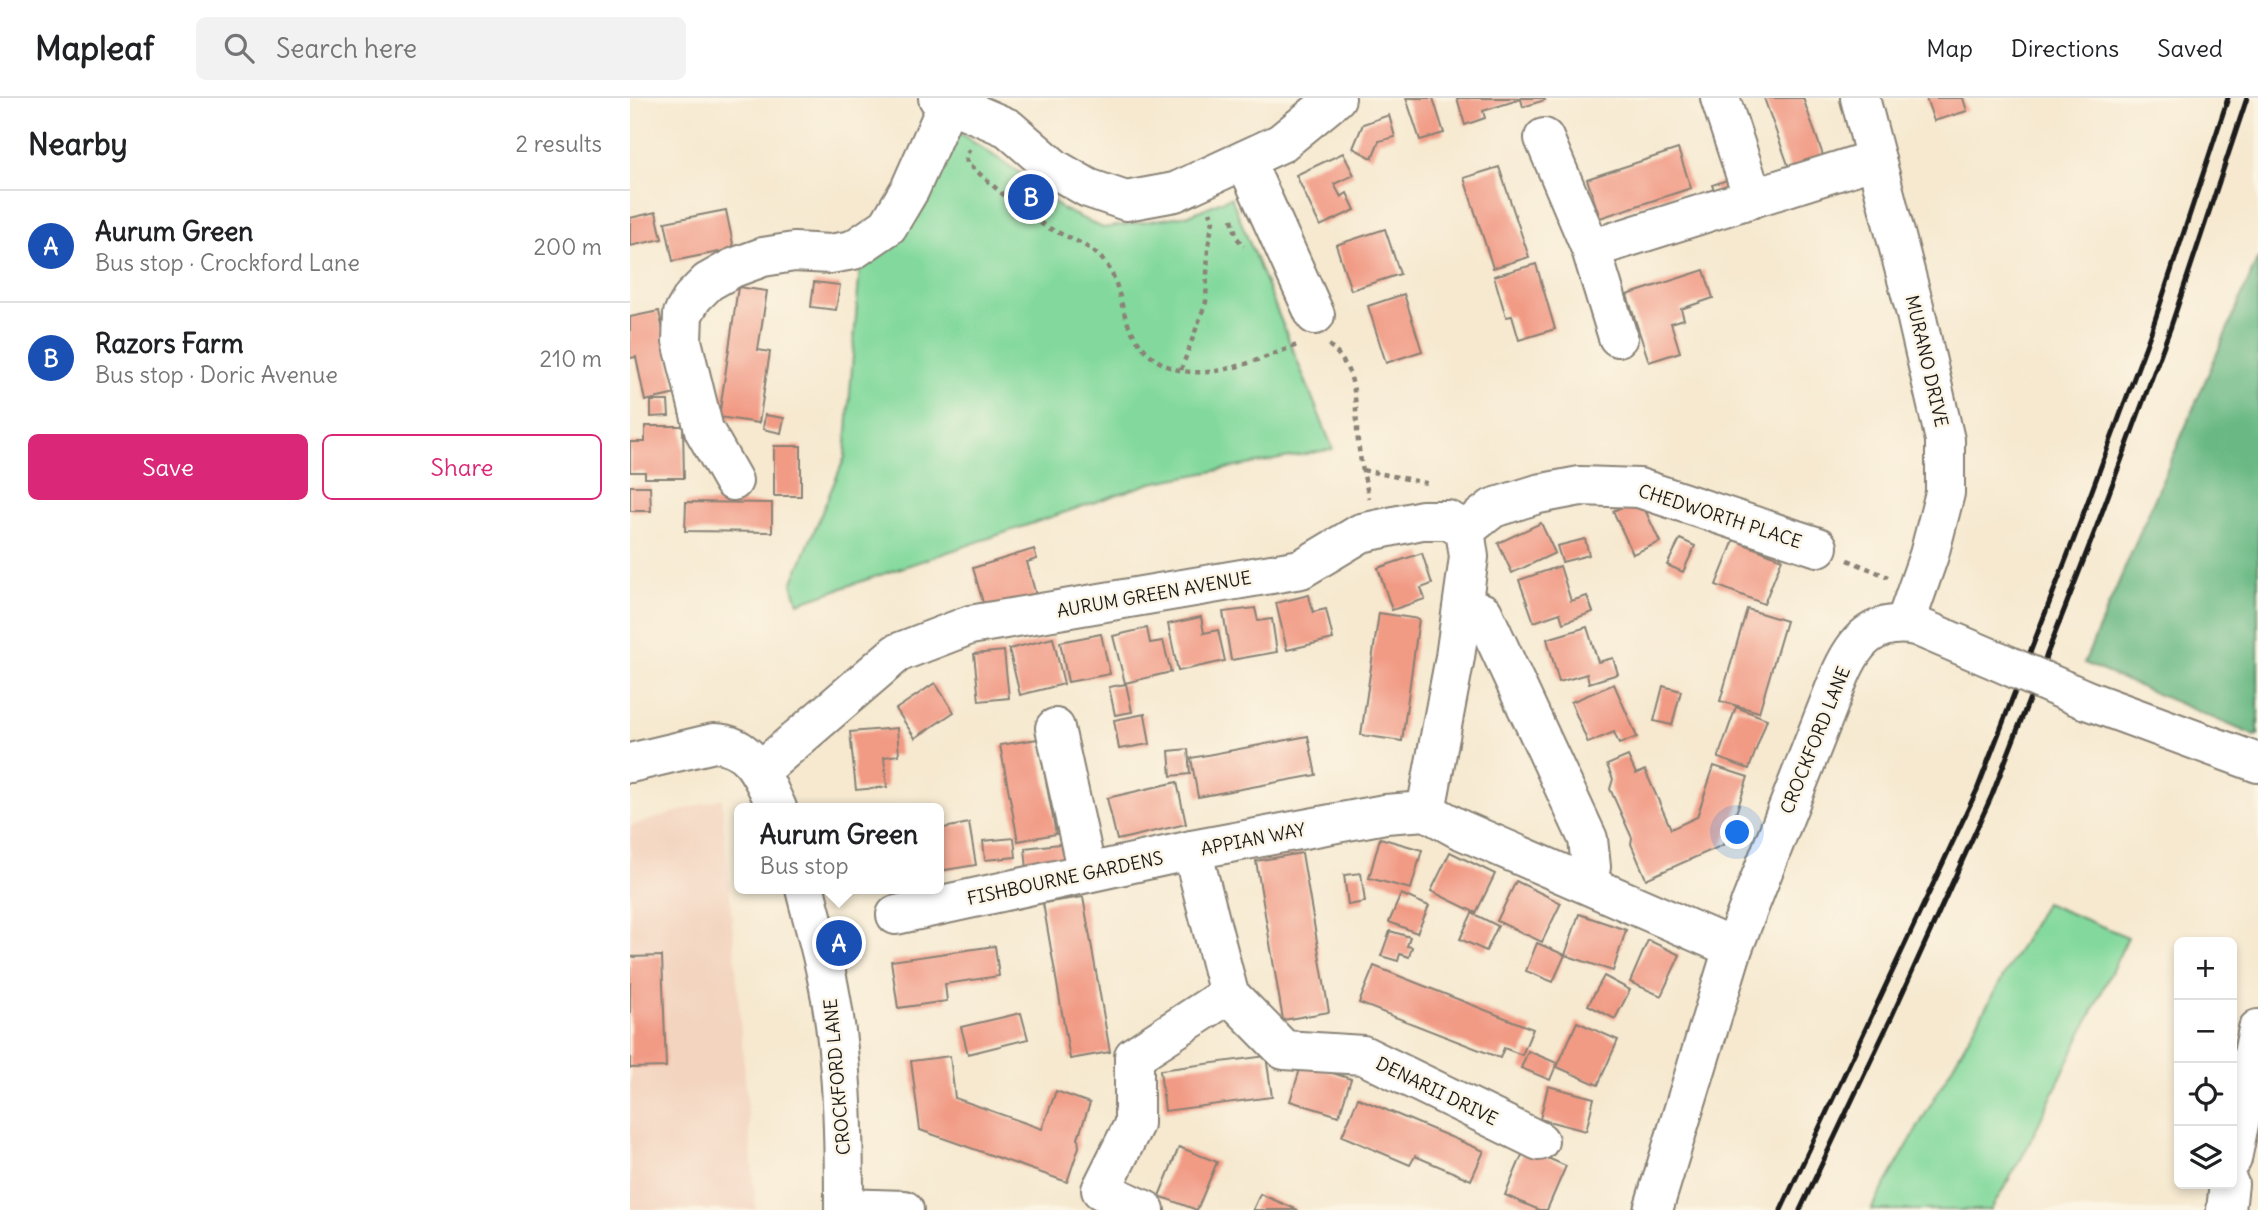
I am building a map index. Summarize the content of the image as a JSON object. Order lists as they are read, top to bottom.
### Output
{
  "streets": {
    "street": [
      "MURANO DRIVE",
      "CHEDWORTH PLACE",
      "AURUM GREEN AVENUE",
      "CROCKFORD LANE",
      "APPIAN WAY",
      "FISHBOURNE GARDENS",
      "DENARII DRIVE"
    ]
  },
  "crossings": [
    ["MURANO DRIVE", "CROCKFORD LANE"],
    ["CHEDWORTH PLACE", "AURUM GREEN AVENUE"],
    ["APPIAN WAY", "FISHBOURNE GARDENS"],
    ["APPIAN WAY", "DENARII DRIVE"]
  ],
  "page": {
    "header": "Mapleaf",
    "search": "Search here",
    "nav": ["Map", "Directions", "Saved"],
    "heading": ["Nearby", "2 results"],
    "pins": ["B", "A"],
    "list": [
      {
        "mark": "A",
        "name": "Aurum Green",
        "note": "Bus stop · Crockford Lane",
        "value": "200 m"
      },
      {
        "mark": "B",
        "name": "Razors Farm",
        "note": "Bus stop · Doric Avenue",
        "value": "210 m"
      }
    ],
    "buttons": ["Save", "Share"],
    "popup": ["Aurum Green", "Bus stop"],
    "map_buttons": ["+", "−"]
  }
}
